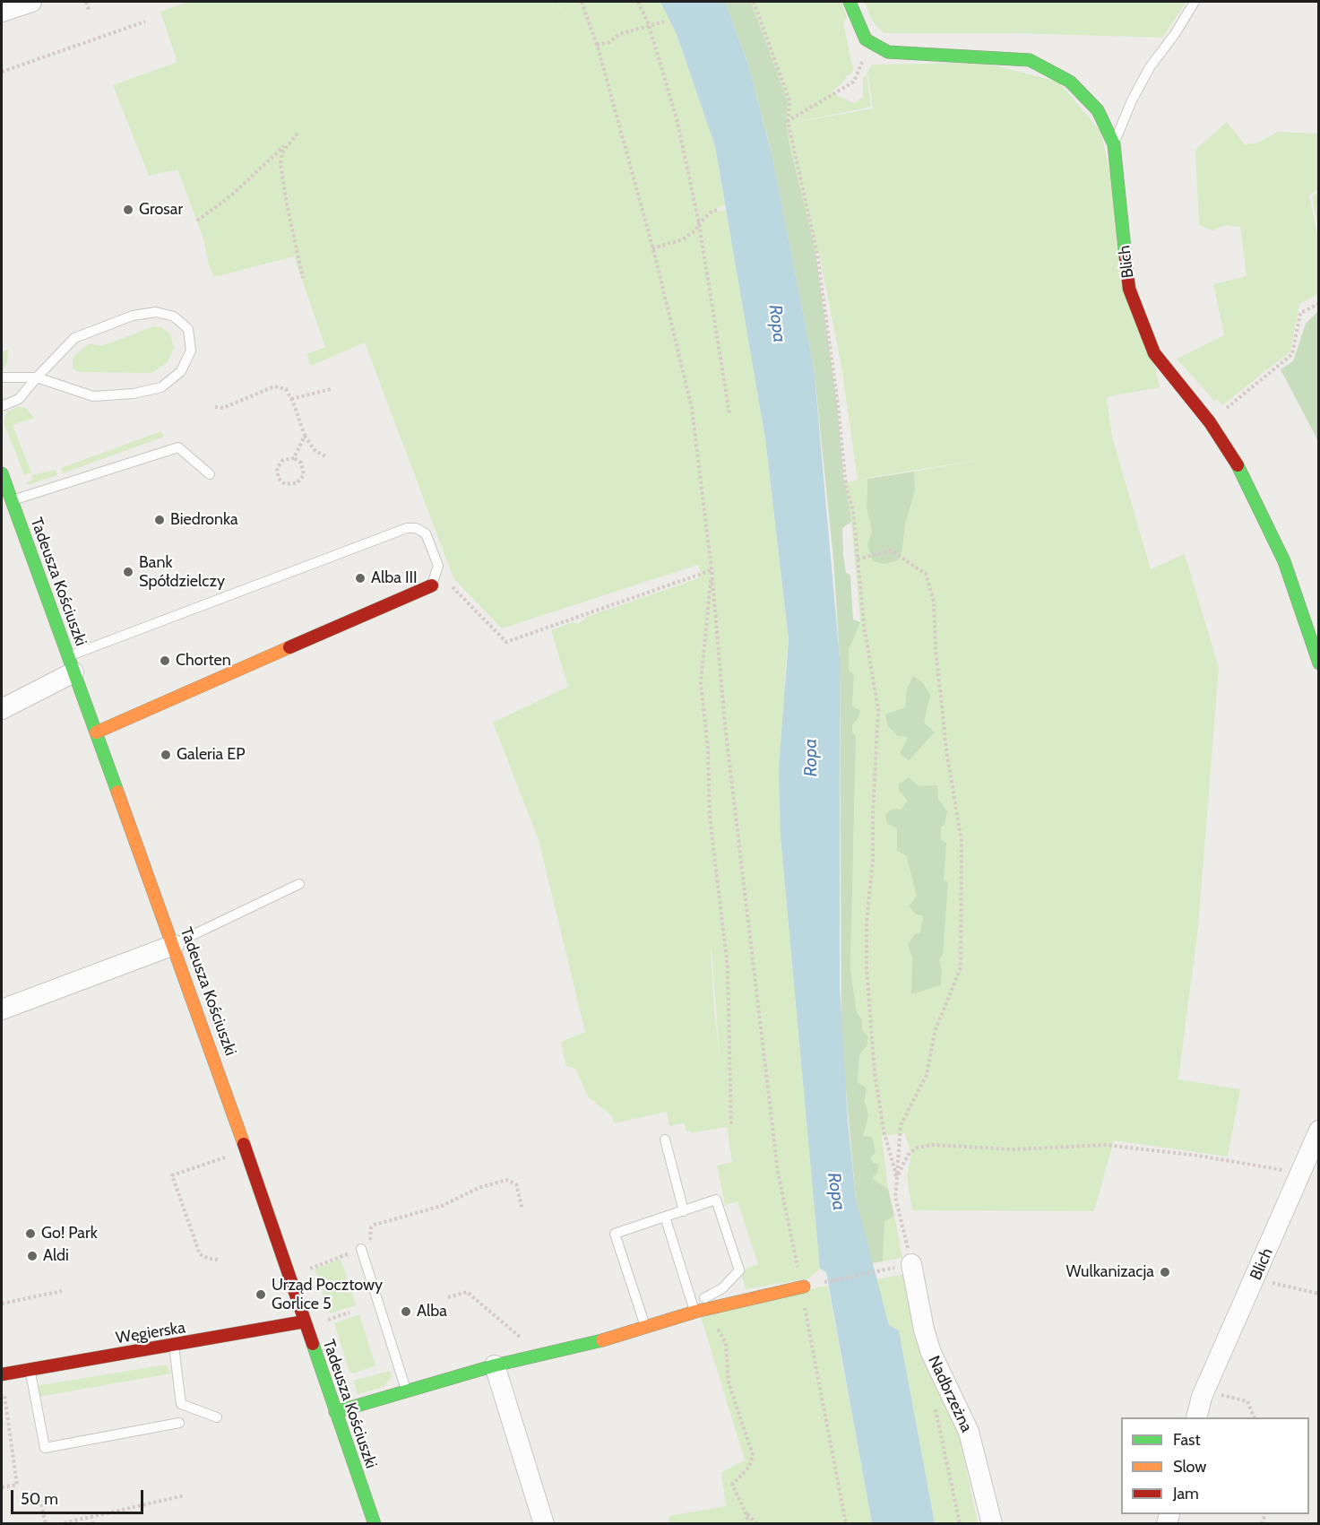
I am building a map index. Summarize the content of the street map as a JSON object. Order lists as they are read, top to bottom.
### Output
{
  "streets": {
    "street": [
      "Blich",
      "Tadeusza Kościuszki",
      "Węgierska",
      "Nadbrzeżna"
    ]
  },
  "crossings": [
    ["Tadeusza Kościuszki", "Węgierska"]
  ],
  "water": ["Ropa"],
  "places": [
    "Grosar",
    "Biedronka",
    "Bank Spółdzielczy",
    "Alba III",
    "Chorten",
    "Galeria EP",
    "Go! Park",
    "Aldi",
    "Wulkanizacja",
    "Urząd Pocztowy Gorlice 5",
    "Alba"
  ],
  "legend": ["Fast", "Slow", "Jam"],
  "scale_bar": "50 m"
}
